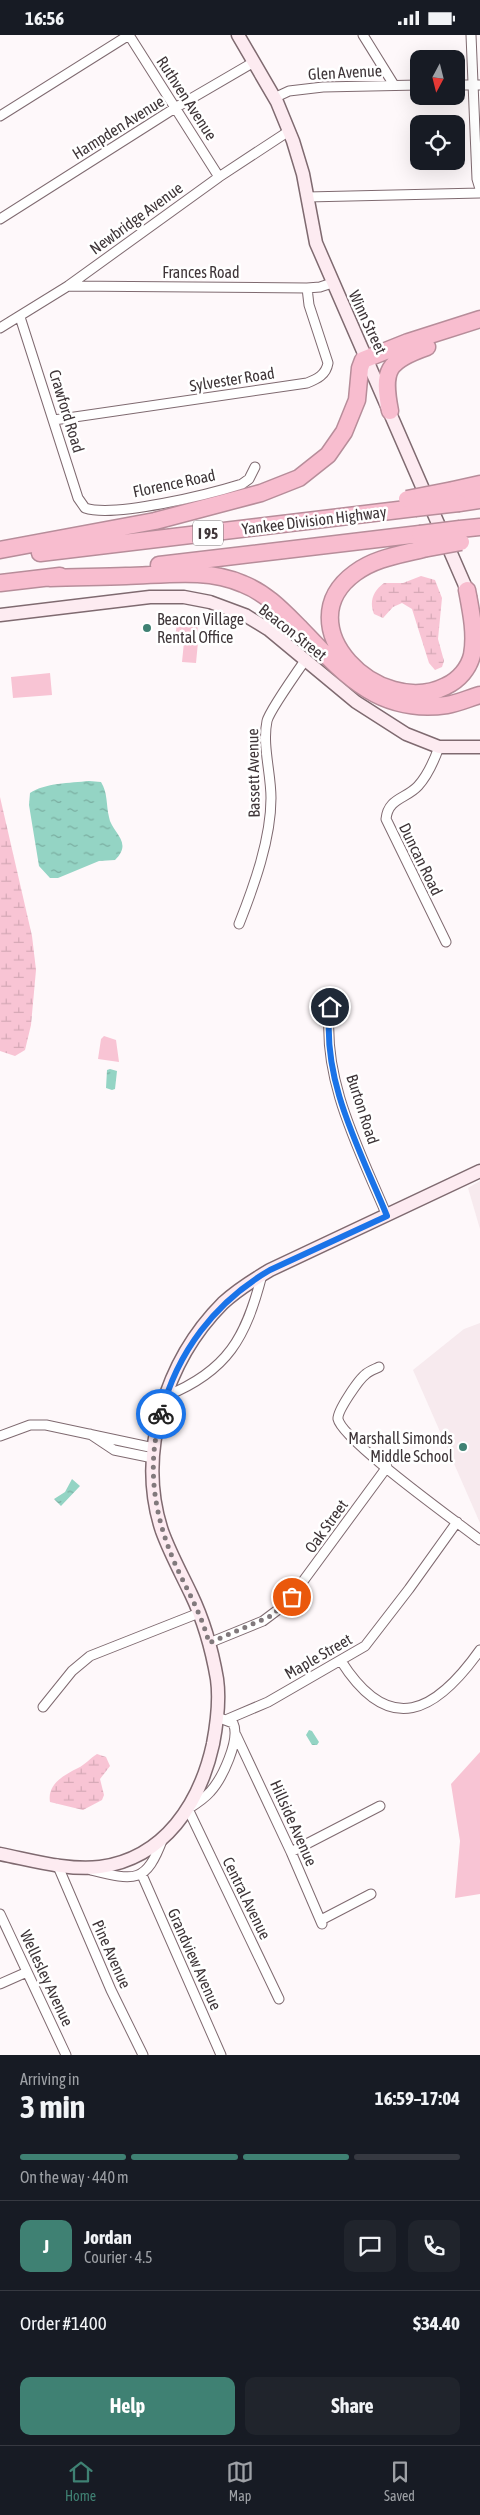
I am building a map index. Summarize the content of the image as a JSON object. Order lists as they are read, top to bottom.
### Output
{
  "streets": {
    "highway": ["Yankee Division Highway", "I 95"],
    "street": [
      "Glen Avenue",
      "Ruthven Avenue",
      "Hampden Avenue",
      "Newbridge Avenue",
      "Frances Road",
      "Winn Street",
      "Sylvester Road",
      "Crawford Road",
      "Florence Road",
      "Beacon Street",
      "Bassett Avenue",
      "Duncan Road",
      "Burton Road",
      "Oak Street",
      "Maple Street",
      "Hillside Avenue",
      "Central Avenue",
      "Pine Avenue",
      "Grandview Avenue",
      "Wellesley Avenue"
    ]
  },
  "crossings": [
    ["Glen Avenue", "Winn Street"],
    ["Ruthven Avenue", "Hampden Avenue"],
    ["Ruthven Avenue", "Newbridge Avenue"],
    ["Hampden Avenue", "Winn Street"],
    ["Newbridge Avenue", "Frances Road"],
    ["Newbridge Avenue", "Winn Street"],
    ["Newbridge Avenue", "Crawford Road"],
    ["Frances Road", "Winn Street"],
    ["Frances Road", "Sylvester Road"],
    ["Sylvester Road", "Crawford Road"],
    ["Crawford Road", "Florence Road"],
    ["Beacon Street", "Bassett Avenue"],
    ["Beacon Street", "Duncan Road"],
    ["Maple Street", "Hillside Avenue"]
  ],
  "places": ["Beacon Village Rental Office", "Marshall Simonds Middle School"],
  "north": "bottom",
  "page": {
    "status": "16:56",
    "heading": ["3 min", "Arriving in", "16:59–17:04"],
    "panel": [
      "Jordan",
      "Courier · 4.5",
      "Order #1400",
      "$34.40"
    ],
    "bar": "On the way · 440 m",
    "round": "J",
    "buttons": ["Help", "Share"],
    "tabs": ["Home", "Map", "Saved"]
  }
}
